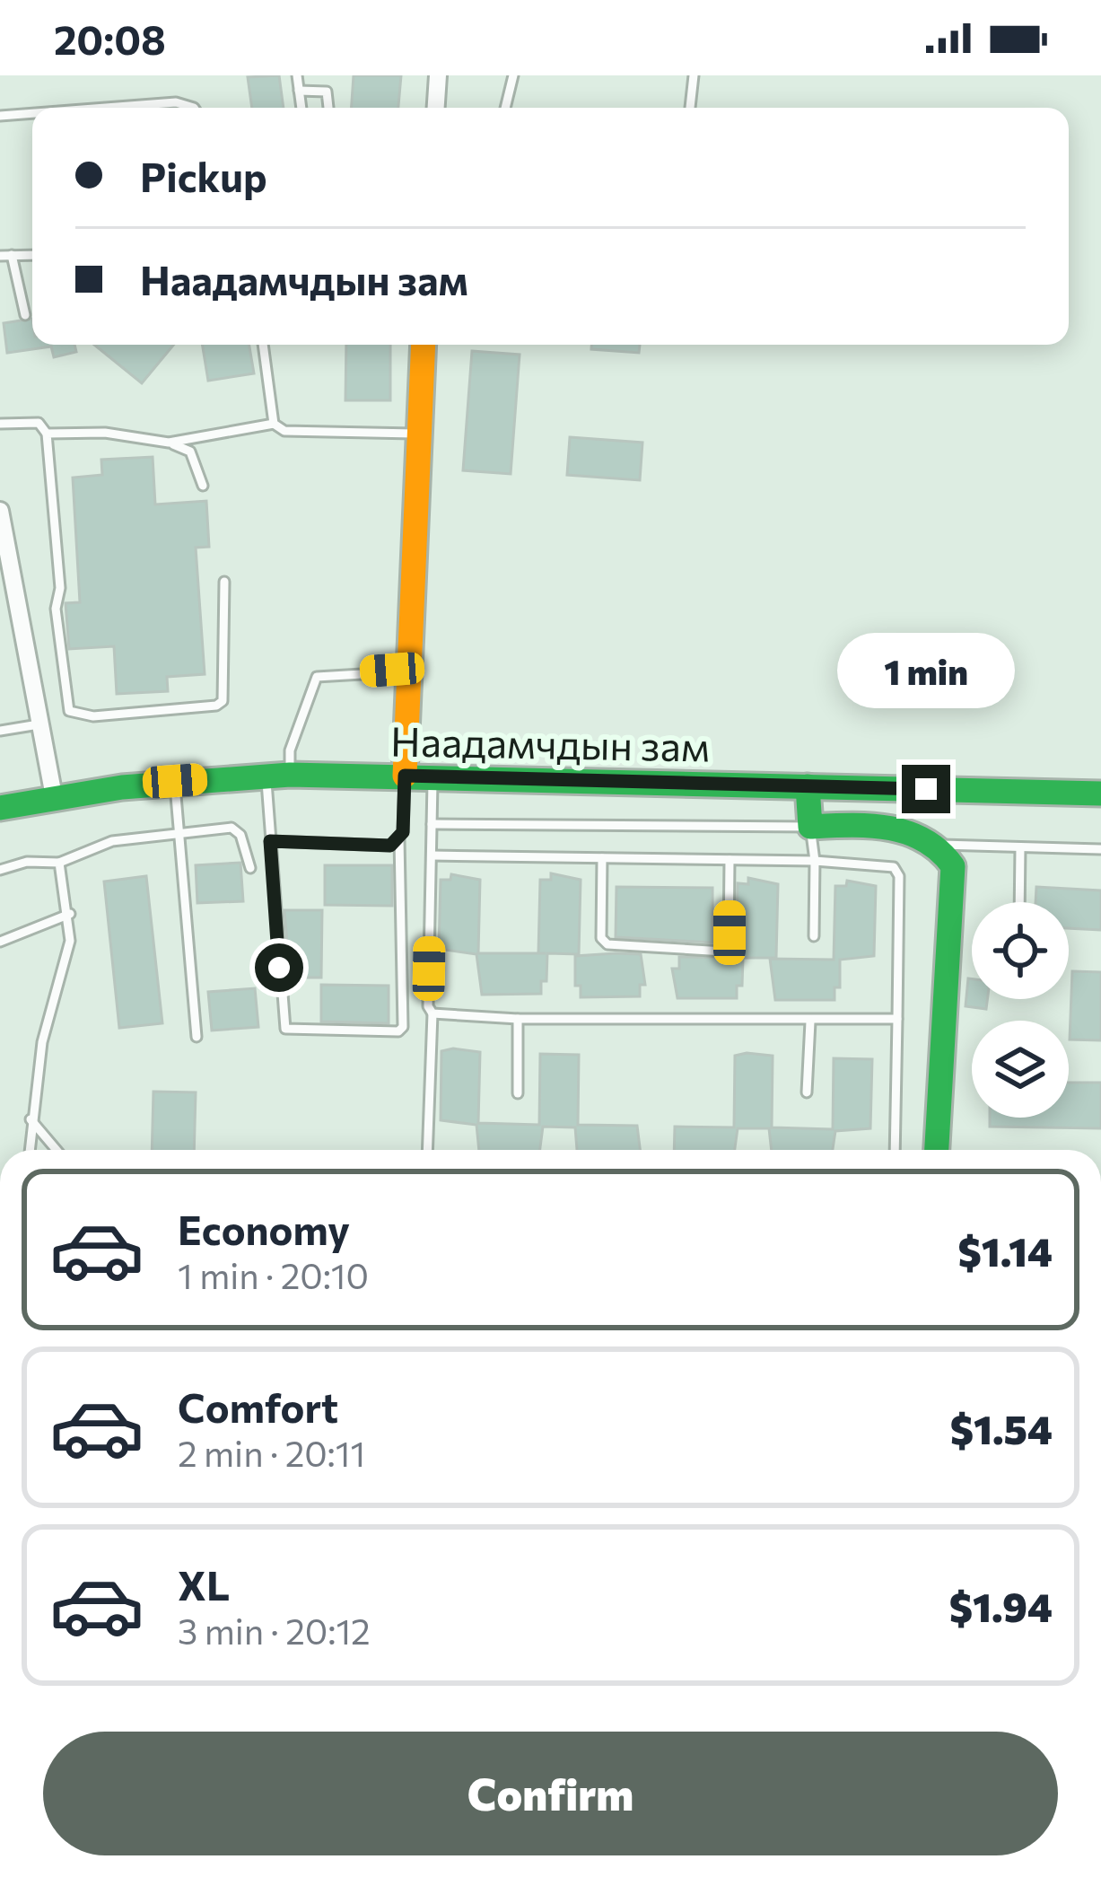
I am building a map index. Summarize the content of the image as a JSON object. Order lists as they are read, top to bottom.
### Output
{
  "streets": {
    "main road": ["Наадамчдын зам"]
  },
  "page": {
    "status": "20:08",
    "banner": ["Pickup", "Наадамчдын зам"],
    "bubble": "1 min",
    "list": [
      {
        "name": "Economy",
        "note": "1 min · 20:10",
        "value": "$1.14"
      },
      {
        "name": "Comfort",
        "note": "2 min · 20:11",
        "value": "$1.54"
      },
      {
        "name": "XL",
        "note": "3 min · 20:12",
        "value": "$1.94"
      }
    ],
    "buttons": "Confirm"
  }
}
